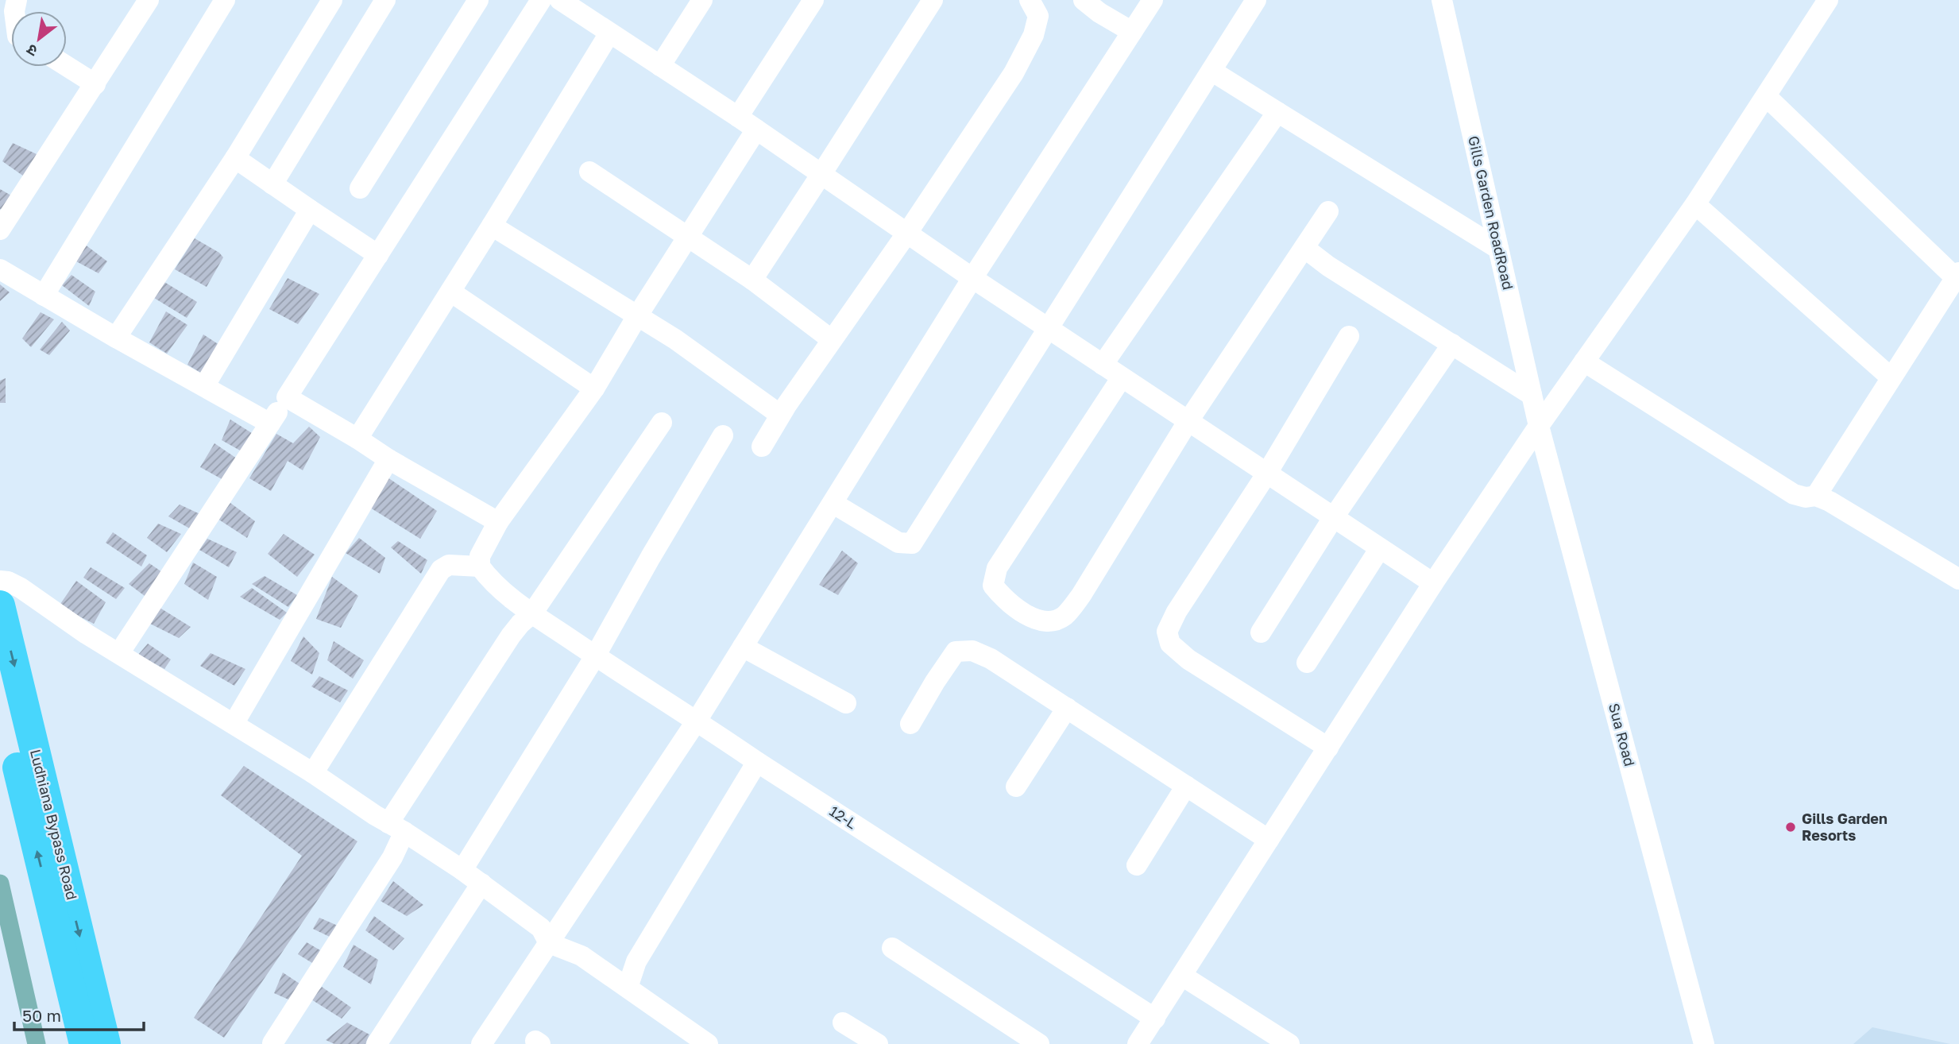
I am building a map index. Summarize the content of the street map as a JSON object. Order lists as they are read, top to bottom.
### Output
{
  "streets": {
    "highway": ["Ludhiana Bypass Road"],
    "street": ["Gills Garden RoadRoad", "Sua Road", "12-L"]
  },
  "crossings": [
    ["Gills Garden RoadRoad", "Sua Road"]
  ],
  "places": ["Gills Garden Resorts"],
  "scale_bar": "50 m",
  "north": "bottom left"
}
